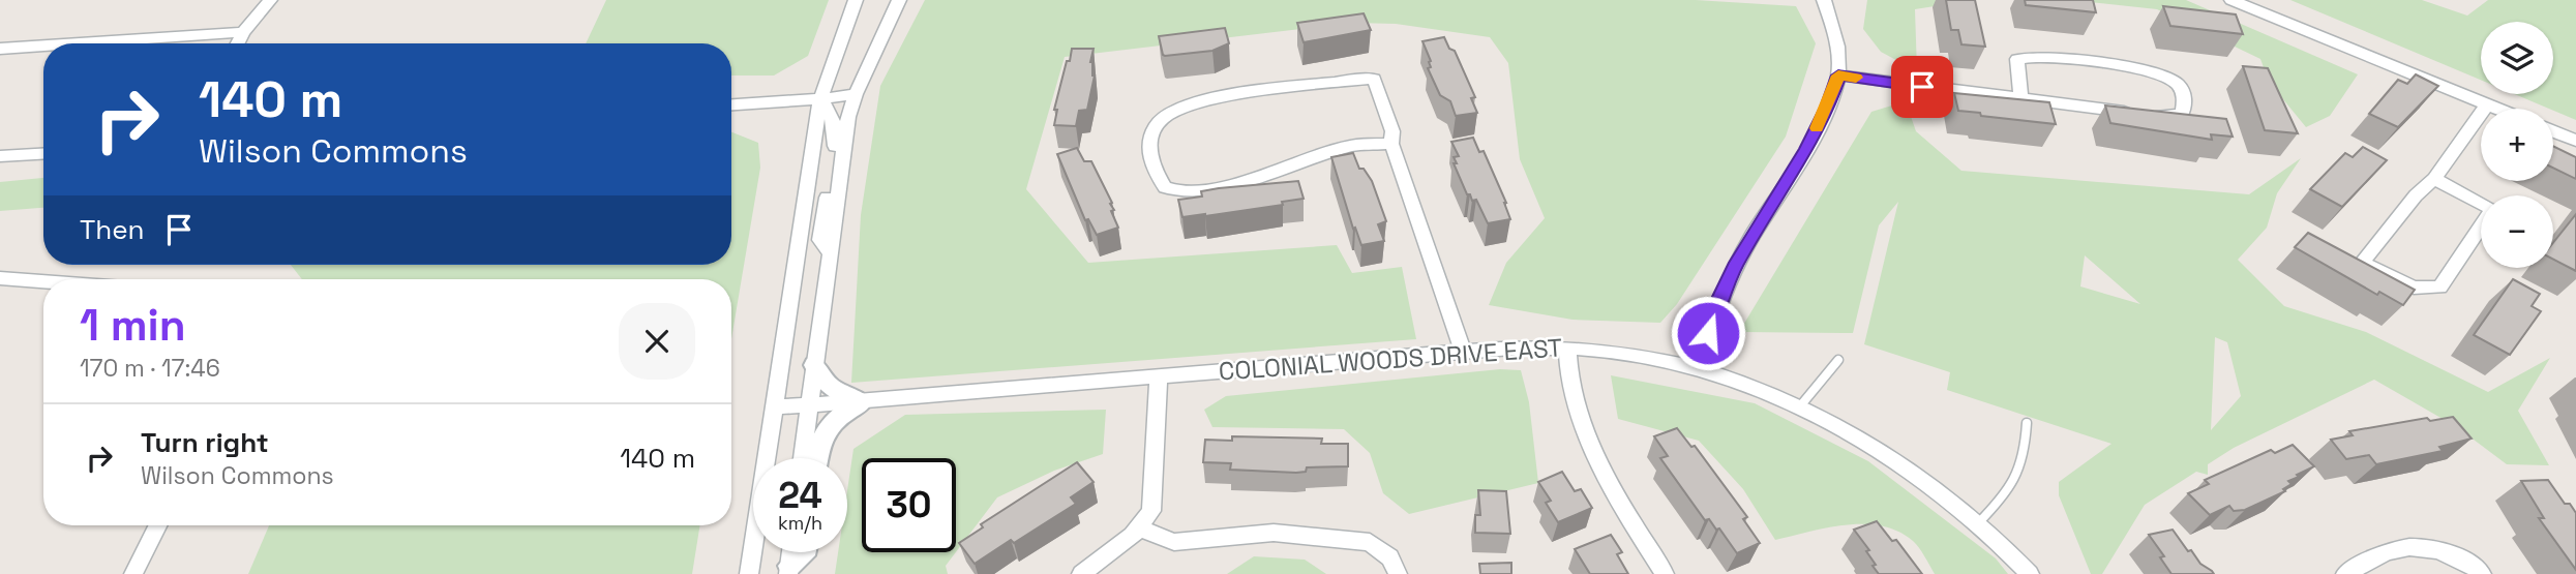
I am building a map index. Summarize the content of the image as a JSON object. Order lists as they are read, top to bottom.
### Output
{
  "streets": {
    "street": ["COLONIAL WOODS DRIVE EAST"]
  },
  "page": {
    "map_buttons": ["+", "−"],
    "turn": ["140 m", "Wilson Commons"],
    "then": "Then",
    "heading": ["1 min", "170 m · 17:46"],
    "list": [
      {
        "name": "Turn right",
        "note": "Wilson Commons",
        "value": "140 m"
      }
    ],
    "speed": "24 km/h",
    "limit": "30"
  }
}
